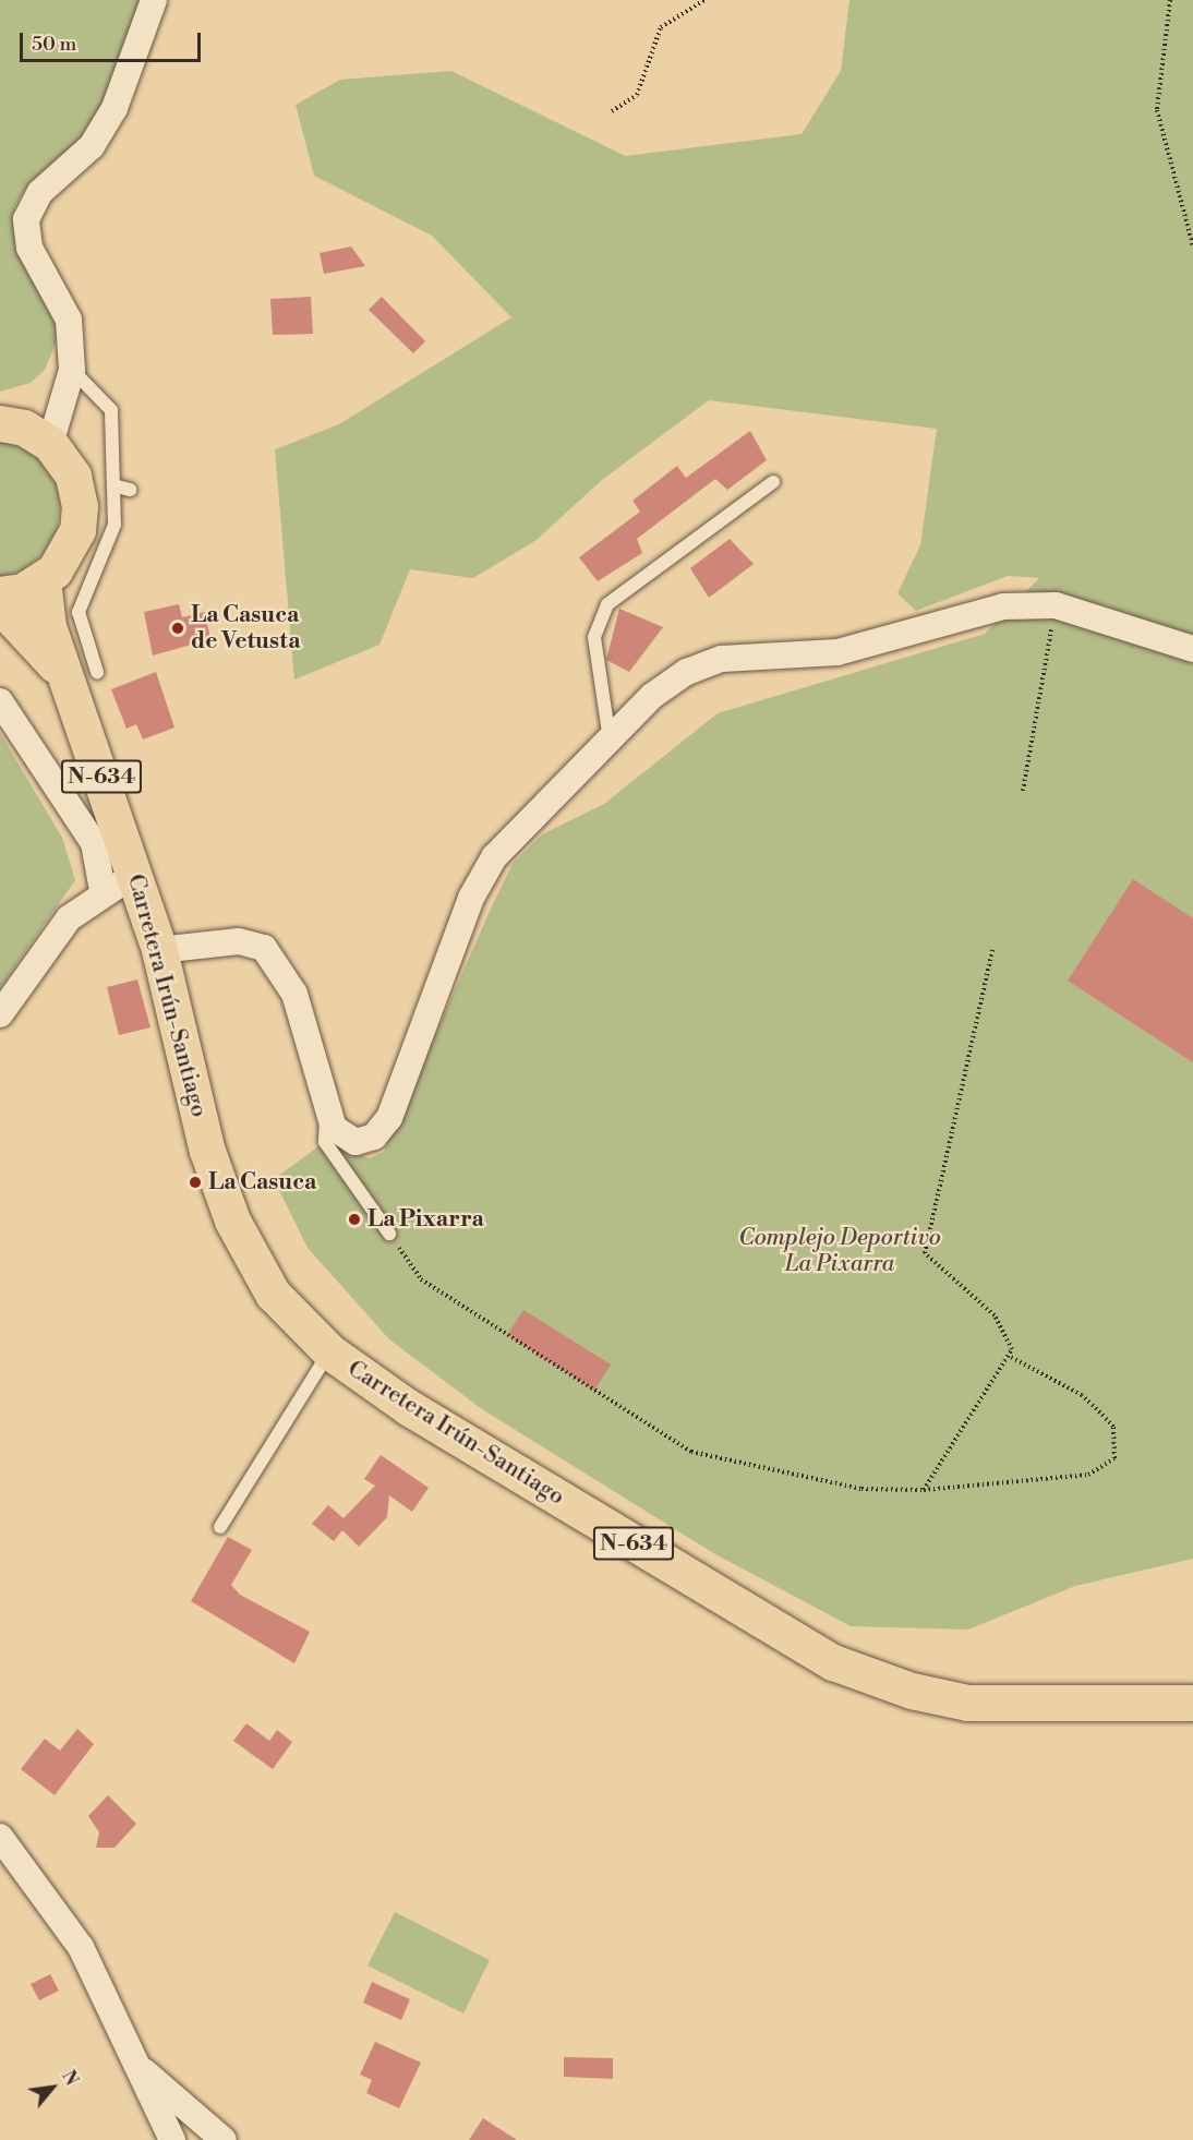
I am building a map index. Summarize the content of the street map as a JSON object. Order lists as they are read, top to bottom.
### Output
{
  "streets": {
    "highway": ["N-634", "Carretera Irún-Santiago"]
  },
  "parks": ["Complejo Deportivo La Pixarra"],
  "places": ["La Casuca de Vetusta", "La Casuca", "La Pixarra"],
  "scale_bar": "50 m",
  "north": "top right"
}
